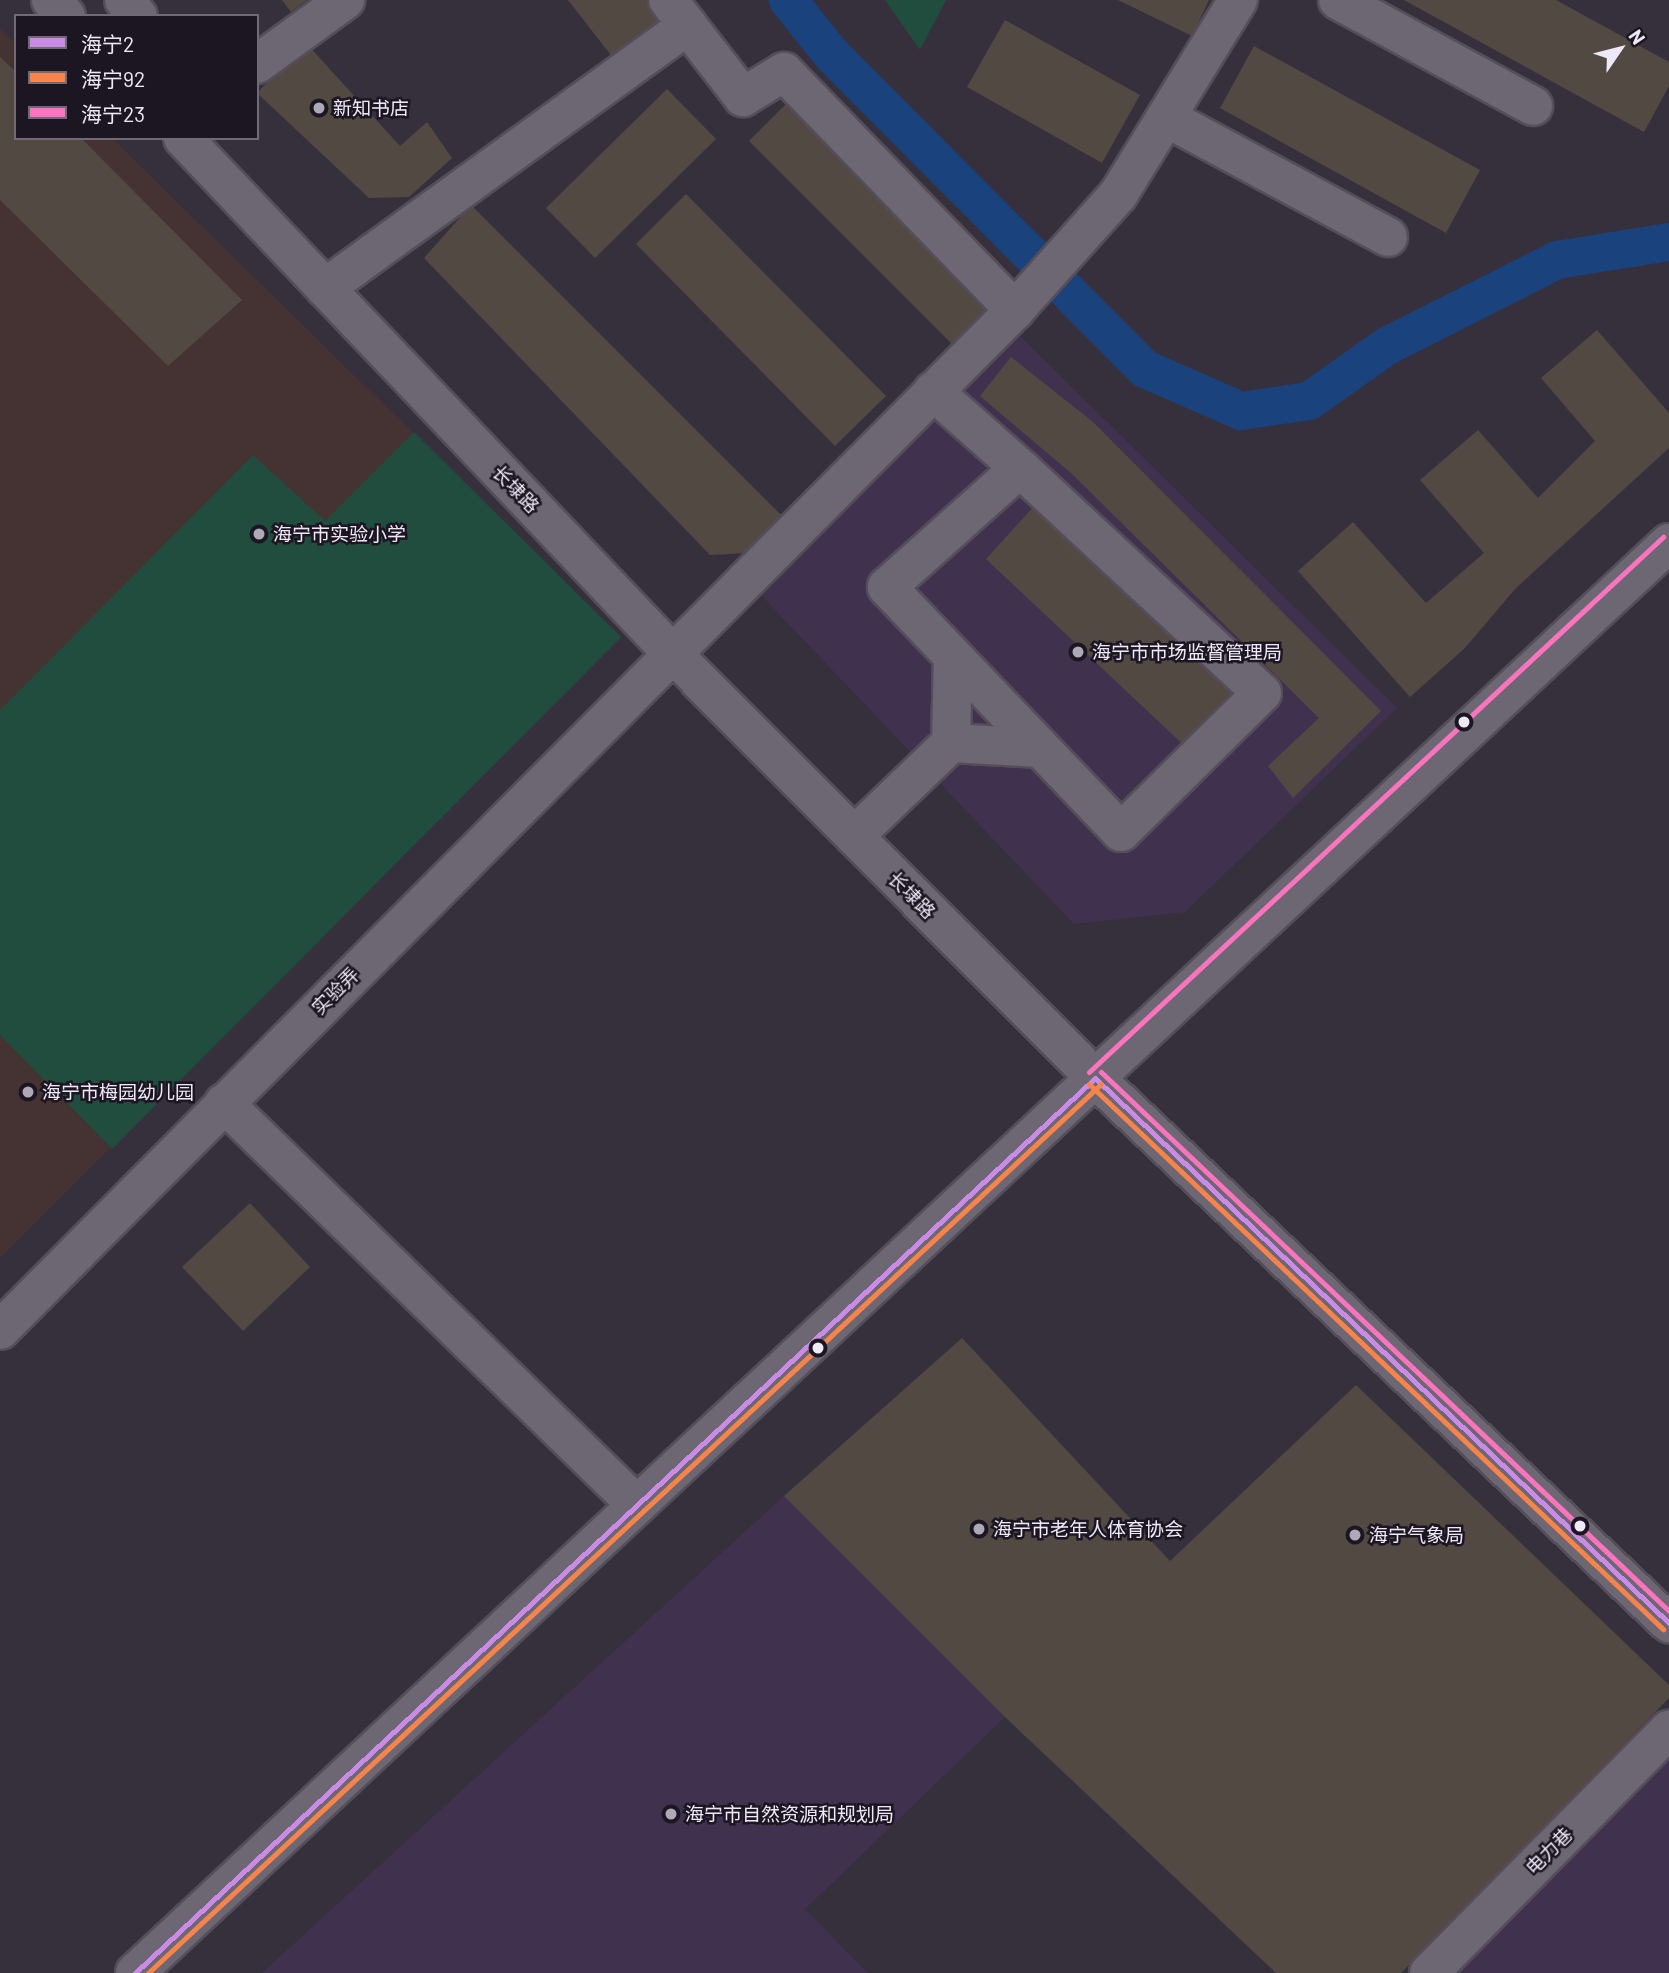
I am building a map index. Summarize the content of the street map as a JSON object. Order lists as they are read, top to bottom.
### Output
{
  "streets": {
    "street": ["长埭路", "实验弄", "电力巷"]
  },
  "crossings": [
    ["长埭路", "实验弄"]
  ],
  "places": [
    "新知书店",
    "海宁市实验小学",
    "海宁市市场监督管理局",
    "海宁市梅园幼儿园",
    "海宁市老年人体育协会",
    "海宁气象局",
    "海宁市自然资源和规划局"
  ],
  "lines": ["transit line 海宁23", "transit line 海宁2", "transit line 海宁92"],
  "legend": ["海宁2", "海宁92", "海宁23"],
  "north": "top right"
}
